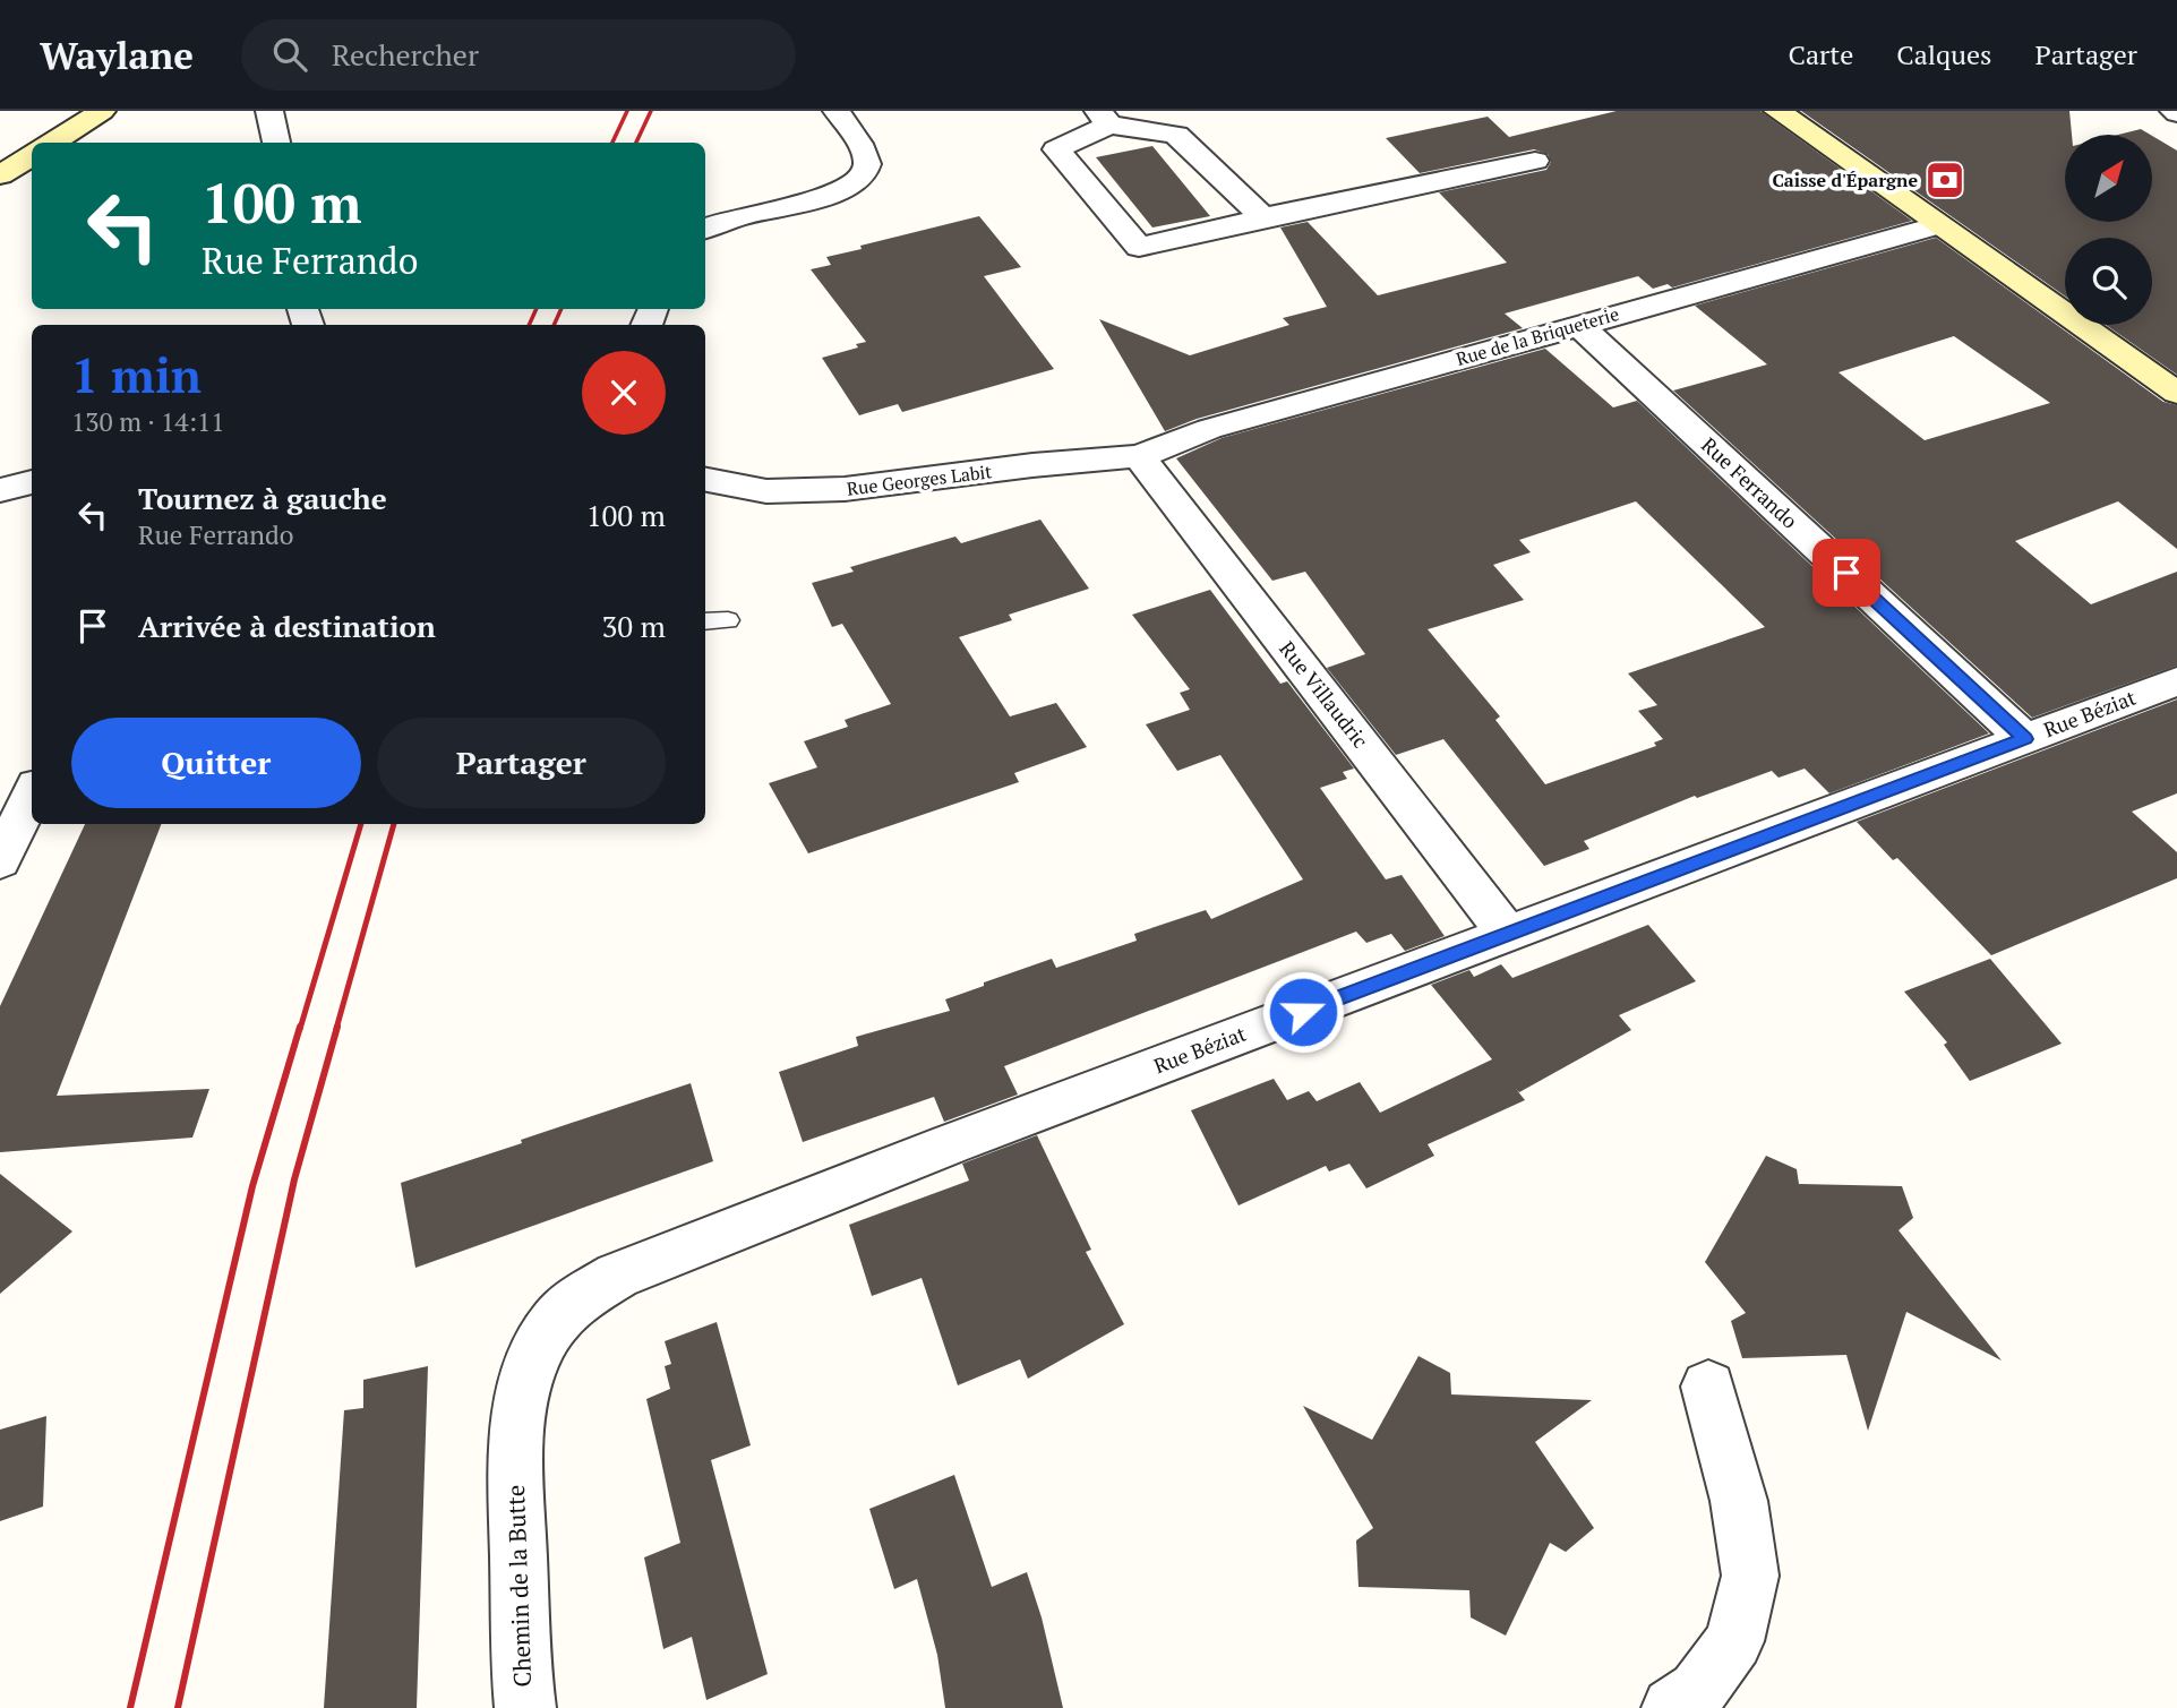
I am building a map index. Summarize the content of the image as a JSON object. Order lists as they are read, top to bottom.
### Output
{
  "streets": {
    "street": [
      "Rue de la Briqueterie",
      "Rue Georges Labit",
      "Rue Ferrando",
      "Rue Villaudric",
      "Rue Béziat",
      "Chemin de la Butte"
    ]
  },
  "crossings": [
    ["Rue de la Briqueterie", "Rue Georges Labit"],
    ["Rue de la Briqueterie", "Rue Ferrando"],
    ["Rue de la Briqueterie", "Rue Villaudric"],
    ["Rue Georges Labit", "Rue Villaudric"],
    ["Rue Ferrando", "Rue Béziat"],
    ["Rue Villaudric", "Rue Béziat"],
    ["Rue Béziat", "Chemin de la Butte"]
  ],
  "places": {
    "bank": ["Caisse d'Épargne"]
  },
  "north": "top right",
  "page": {
    "header": "Waylane",
    "search": "Rechercher",
    "nav": ["Carte", "Calques", "Partager"],
    "turn": ["100 m", "Rue Ferrando"],
    "heading": ["1 min", "130 m · 14:11"],
    "list": [
      {
        "name": "Tournez à gauche",
        "note": "Rue Ferrando",
        "value": "100 m"
      },
      {
        "name": "Arrivée à destination",
        "value": "30 m"
      }
    ],
    "buttons": ["Quitter", "Partager"]
  }
}
